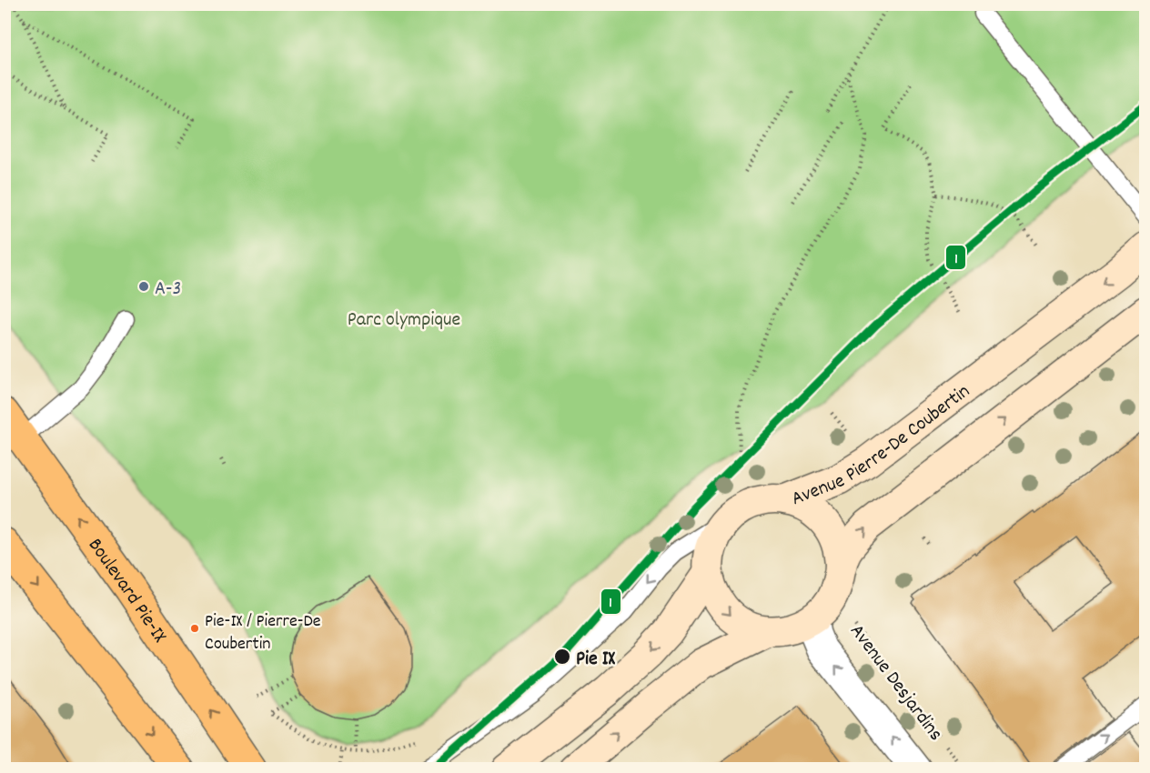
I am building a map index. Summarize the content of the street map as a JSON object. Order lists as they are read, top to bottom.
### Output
{
  "streets": {
    "main road": ["Boulevard Pie-IX"],
    "street": ["Avenue Pierre-De Coubertin", "Avenue Desjardins"]
  },
  "crossings": [
    ["Avenue Pierre-De Coubertin", "Avenue Desjardins"]
  ],
  "parks": ["Parc olympique"],
  "places": ["A-3", "Pie-IX / Pierre-De Coubertin", "Pie IX"],
  "lines": ["transit line 1"]
}
